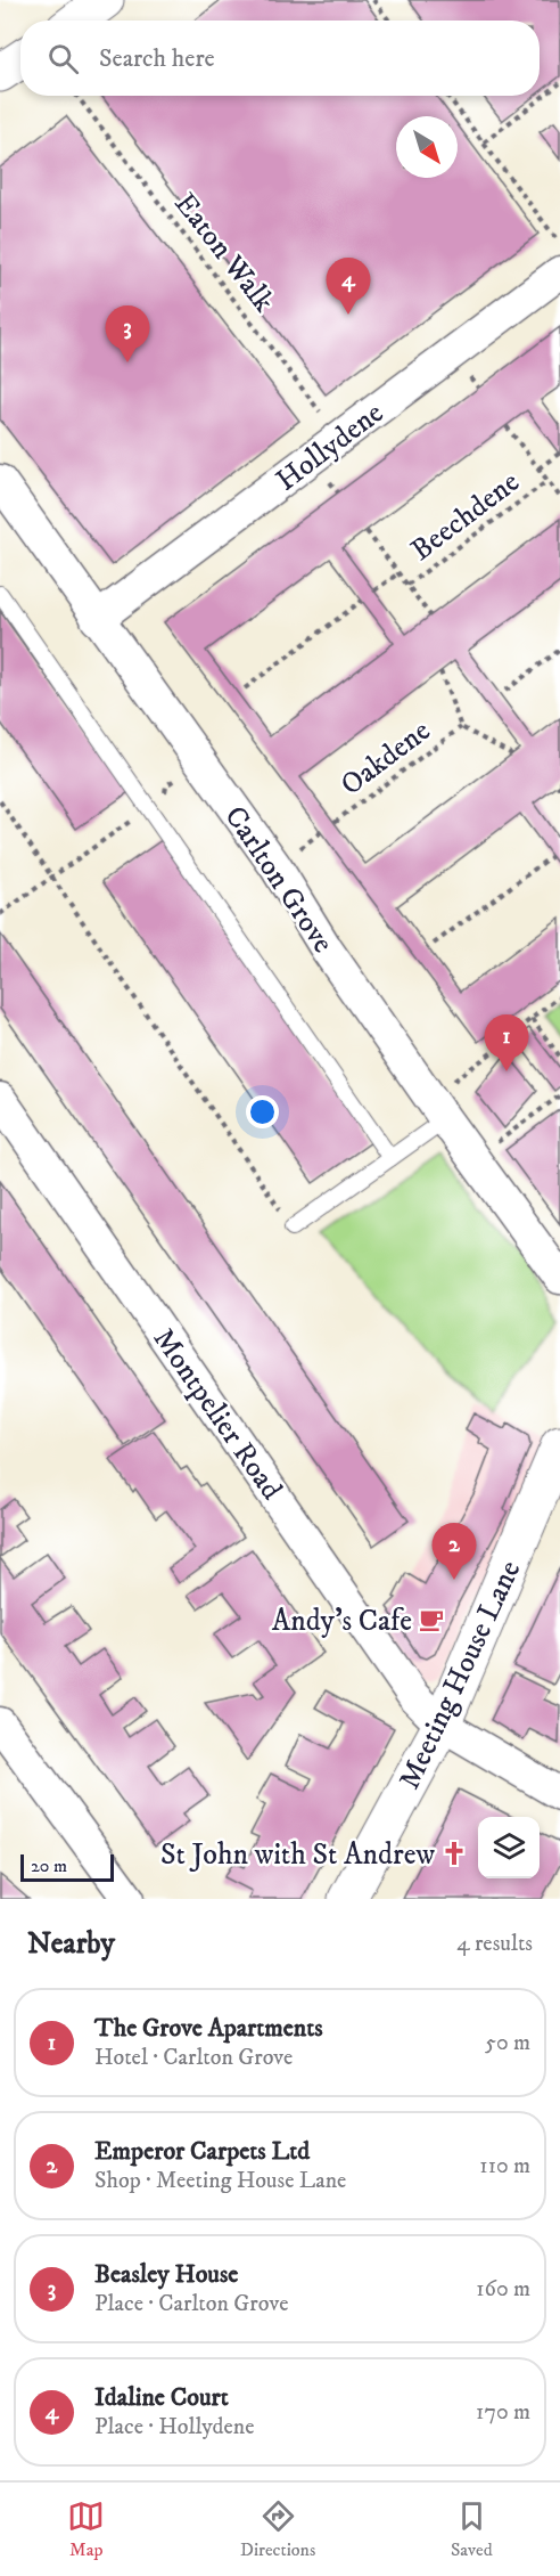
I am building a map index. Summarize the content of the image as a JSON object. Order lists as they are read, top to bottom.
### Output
{
  "streets": {
    "main road": ["Meeting House Lane"],
    "street": ["Hollydene", "Carlton Grove", "Montpelier Road"],
    "path": ["Eaton Walk", "Beechdene", "Oakdene"]
  },
  "crossings": [
    ["Eaton Walk", "Hollydene"],
    ["Hollydene", "Carlton Grove"],
    ["Montpelier Road", "Meeting House Lane"]
  ],
  "places": {
    "cafe": ["Andy’s Cafe"],
    "church": ["St John with St Andrew"]
  },
  "scale_bar": "20 m",
  "north": "bottom right",
  "page": {
    "search": "Search here",
    "pins": [
      "4",
      "3",
      "1",
      "2"
    ],
    "scale": "20 m",
    "heading": ["Nearby", "4 results"],
    "list": [
      {
        "mark": "1",
        "name": "The Grove Apartments",
        "note": "Hotel · Carlton Grove",
        "value": "50 m"
      },
      {
        "mark": "2",
        "name": "Emperor Carpets Ltd",
        "note": "Shop · Meeting House Lane",
        "value": "110 m"
      },
      {
        "mark": "3",
        "name": "Beasley House",
        "note": "Place · Carlton Grove",
        "value": "160 m"
      },
      {
        "mark": "4",
        "name": "Idaline Court",
        "note": "Place · Hollydene",
        "value": "170 m"
      }
    ],
    "nav": ["Map", "Directions", "Saved"]
  }
}
